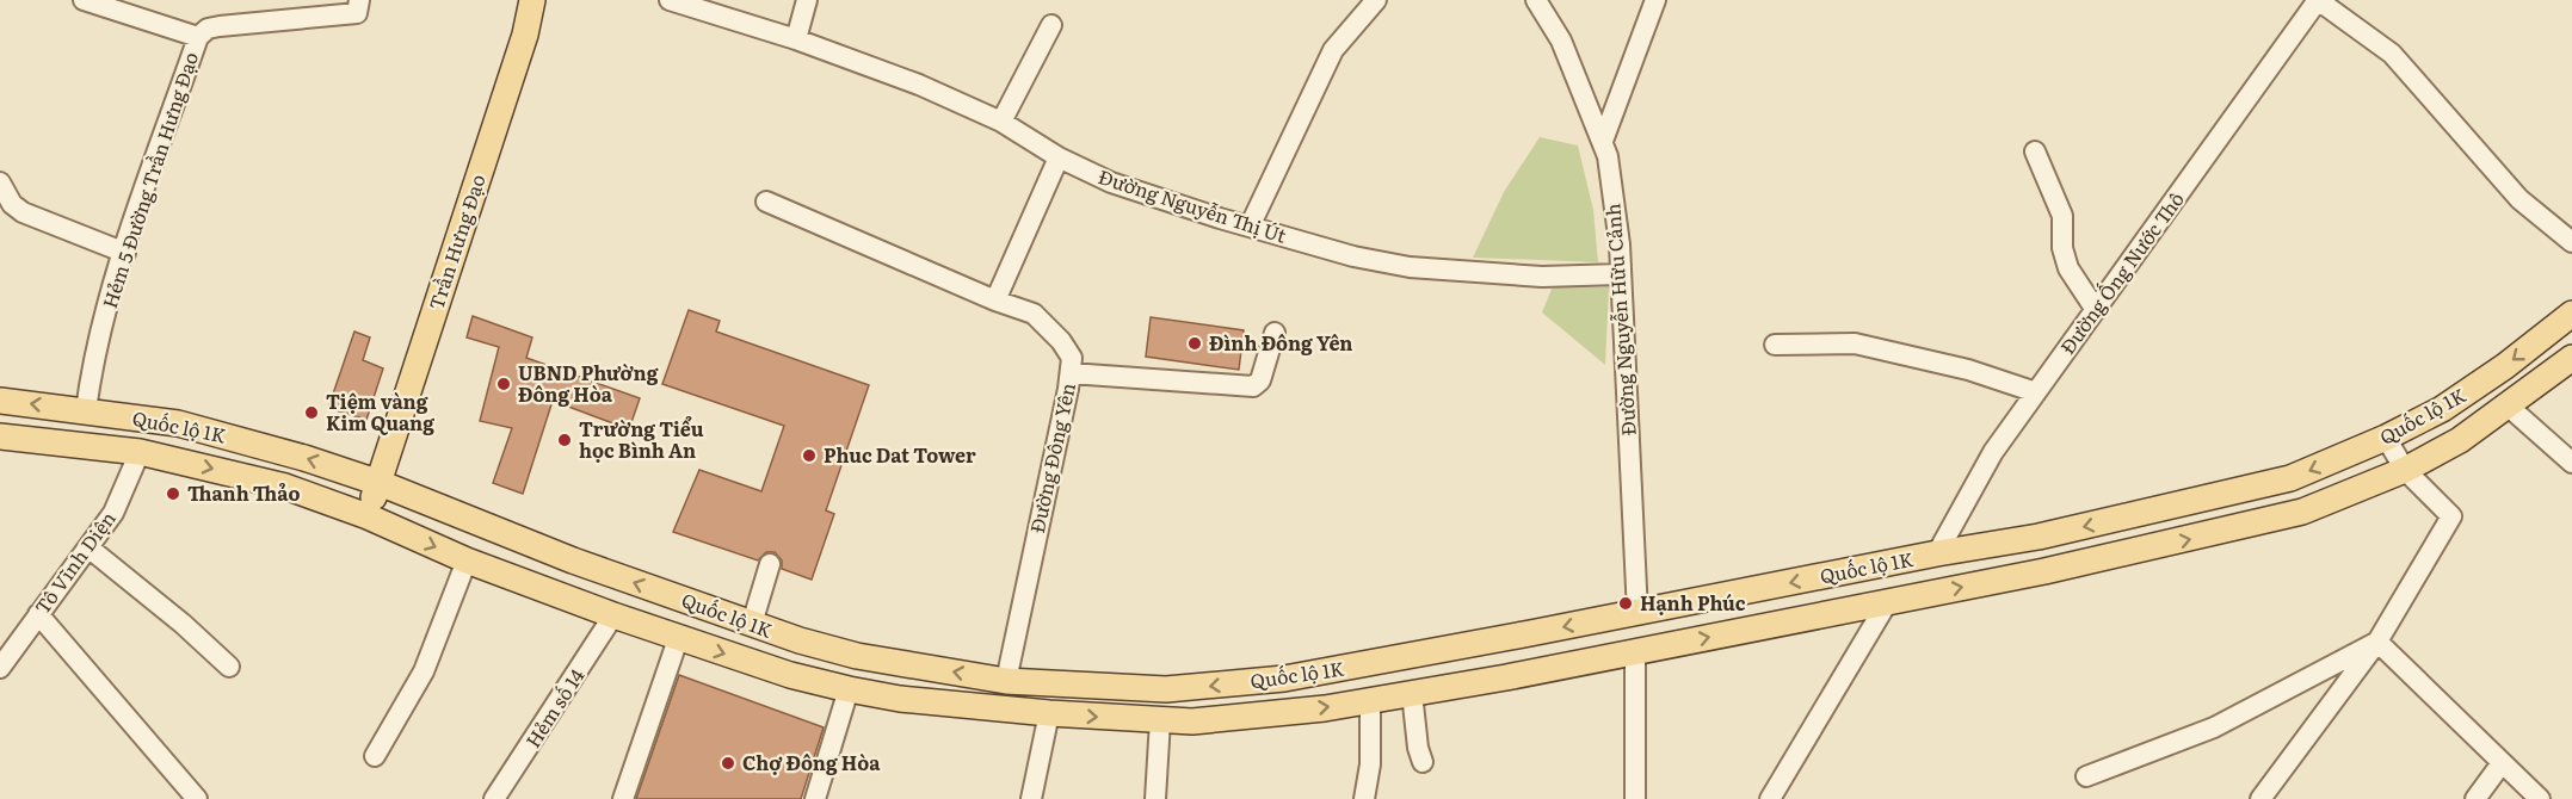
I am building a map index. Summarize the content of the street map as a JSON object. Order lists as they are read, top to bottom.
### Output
{
  "streets": {
    "main road": ["Trần Hưng Đạo", "Quốc lộ 1K"],
    "street": [
      "Hẻm 5 Đường Trần Hưng Đạo",
      "Đường Nguyễn Thị Út",
      "Đường Ống Nước Thô",
      "Đường Nguyễn Hữu Cảnh",
      "Đường Đông Yên",
      "Tô Vĩnh Diện",
      "Hẻm số 14"
    ]
  },
  "crossings": [
    ["Hẻm 5 Đường Trần Hưng Đạo", "Quốc lộ 1K"],
    ["Đường Nguyễn Thị Út", "Đường Nguyễn Hữu Cảnh"],
    ["Trần Hưng Đạo", "Quốc lộ 1K"],
    ["Đường Ống Nước Thô", "Quốc lộ 1K"],
    ["Đường Nguyễn Hữu Cảnh", "Quốc lộ 1K"],
    ["Quốc lộ 1K", "Đường Đông Yên"],
    ["Quốc lộ 1K", "Tô Vĩnh Diện"],
    ["Quốc lộ 1K", "Hẻm số 14"]
  ],
  "places": [
    "Đình Đông Yên",
    "UBND Phường Đông Hòa",
    "Tiệm vàng Kim Quang",
    "Trường Tiểu học Bình An",
    "Phuc Dat Tower",
    "Thanh Thảo",
    "Hạnh Phúc",
    "Chợ Đông Hòa"
  ]
}
